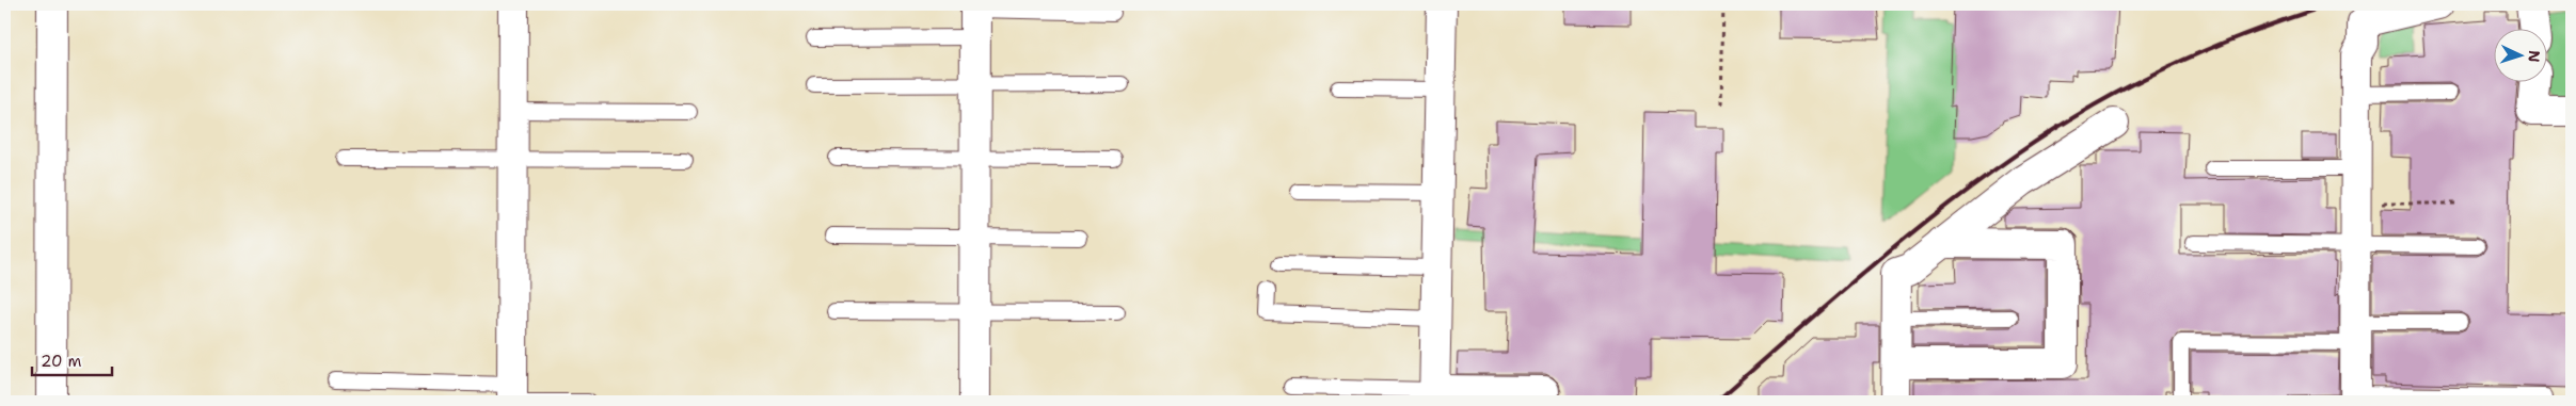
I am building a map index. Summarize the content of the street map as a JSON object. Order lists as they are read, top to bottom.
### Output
{
  "scale_bar": "20 m",
  "north": "right"
}
